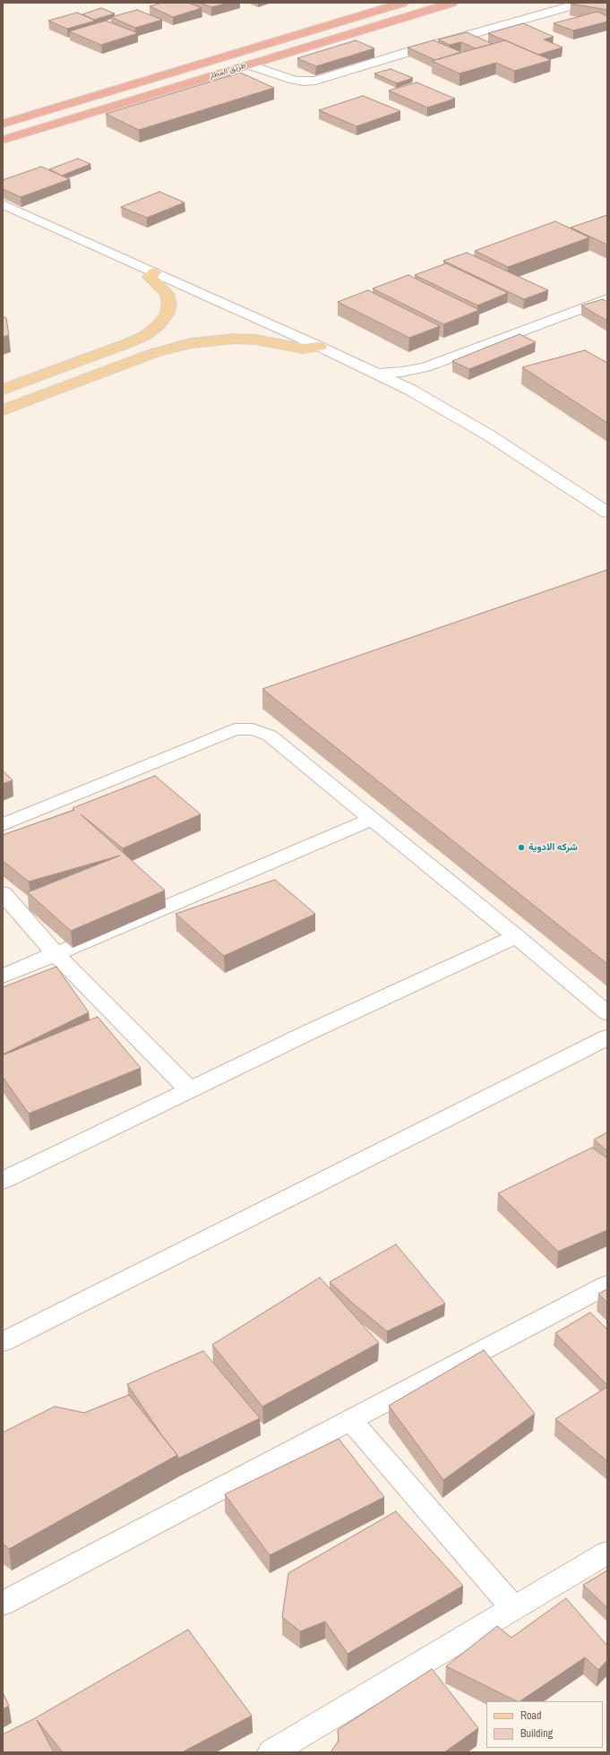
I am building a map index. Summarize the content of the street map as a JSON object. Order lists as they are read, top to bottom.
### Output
{
  "streets": {
    "highway": ["طريق المطار"]
  },
  "places": ["شركه الادوية"],
  "legend": ["Road", "Building"]
}
